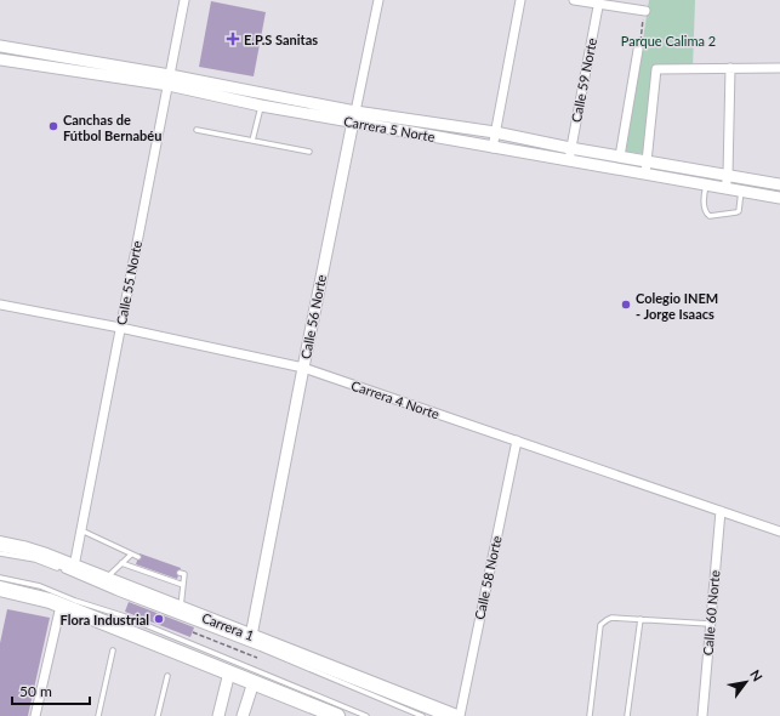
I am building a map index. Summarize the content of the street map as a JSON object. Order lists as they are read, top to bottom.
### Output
{
  "streets": {
    "main road": ["Carrera 1"],
    "street": [
      "Calle 59 Norte",
      "Carrera 5 Norte",
      "Calle 55 Norte",
      "Calle 56 Norte",
      "Carrera 4 Norte",
      "Calle 58 Norte",
      "Calle 60 Norte"
    ]
  },
  "crossings": [
    ["Calle 59 Norte", "Carrera 5 Norte"],
    ["Carrera 5 Norte", "Calle 55 Norte"],
    ["Carrera 5 Norte", "Calle 56 Norte"],
    ["Calle 55 Norte", "Carrera 4 Norte"],
    ["Calle 55 Norte", "Carrera 1"],
    ["Calle 56 Norte", "Carrera 4 Norte"],
    ["Calle 56 Norte", "Carrera 1"],
    ["Carrera 4 Norte", "Calle 58 Norte"],
    ["Carrera 4 Norte", "Calle 60 Norte"]
  ],
  "parks": ["Parque Calima 2"],
  "places": {
    "health": ["E.P.S Sanitas"],
    "other": ["Canchas de Fútbol Bernabéu", "Colegio INEM - Jorge Isaacs", "Flora Industrial"]
  },
  "scale_bar": "50 m",
  "north": "top right"
}
